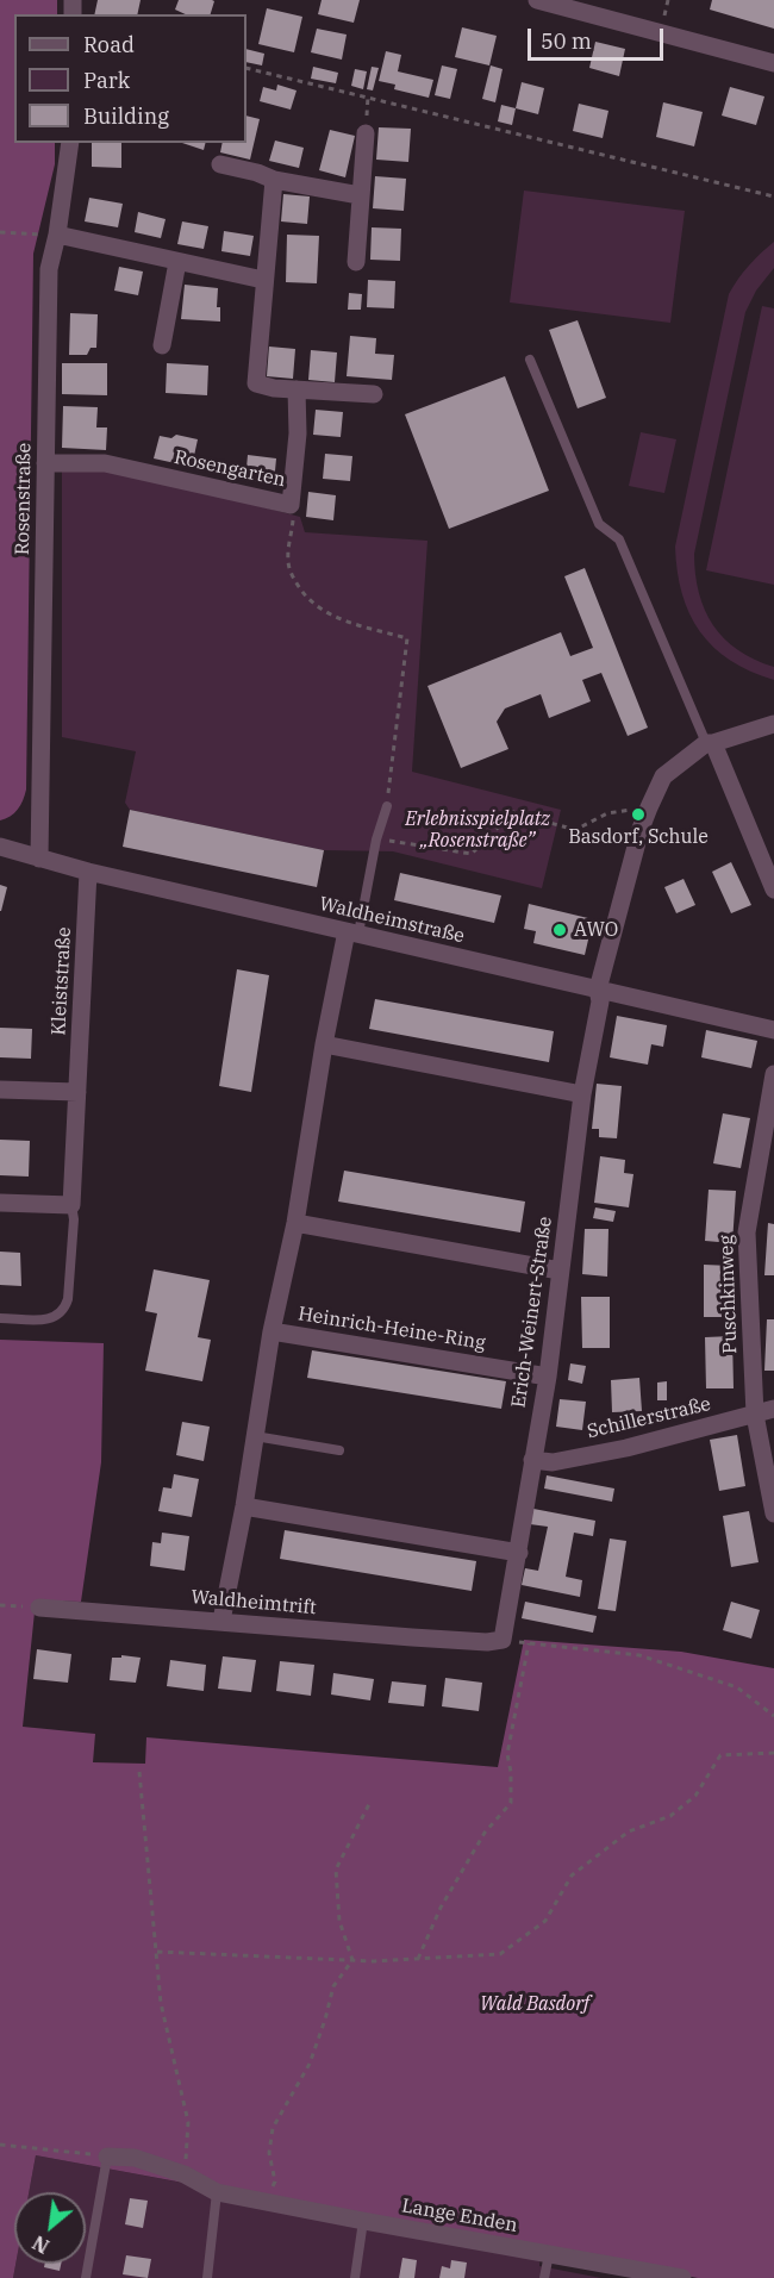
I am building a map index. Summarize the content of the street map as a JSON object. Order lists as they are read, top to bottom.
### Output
{
  "streets": {
    "street": [
      "Rosengarten",
      "Rosenstraße",
      "Waldheimstraße",
      "Kleiststraße",
      "Puschkinweg",
      "Erich-Weinert-Straße",
      "Heinrich-Heine-Ring",
      "Schillerstraße",
      "Waldheimtrift",
      "Lange Enden"
    ]
  },
  "crossings": [
    ["Rosengarten", "Rosenstraße"],
    ["Rosenstraße", "Waldheimstraße"],
    ["Waldheimstraße", "Kleiststraße"],
    ["Waldheimstraße", "Erich-Weinert-Straße"],
    ["Waldheimstraße", "Heinrich-Heine-Ring"],
    ["Puschkinweg", "Schillerstraße"],
    ["Erich-Weinert-Straße", "Heinrich-Heine-Ring"],
    ["Erich-Weinert-Straße", "Schillerstraße"],
    ["Erich-Weinert-Straße", "Waldheimtrift"],
    ["Heinrich-Heine-Ring", "Waldheimtrift"]
  ],
  "parks": ["Erlebnisspielplatz „Rosenstraße”", "Wald Basdorf"],
  "places": ["Basdorf, Schule", "AWO"],
  "legend": ["Road", "Park", "Building"],
  "scale_bar": "50 m",
  "north": "bottom left"
}
